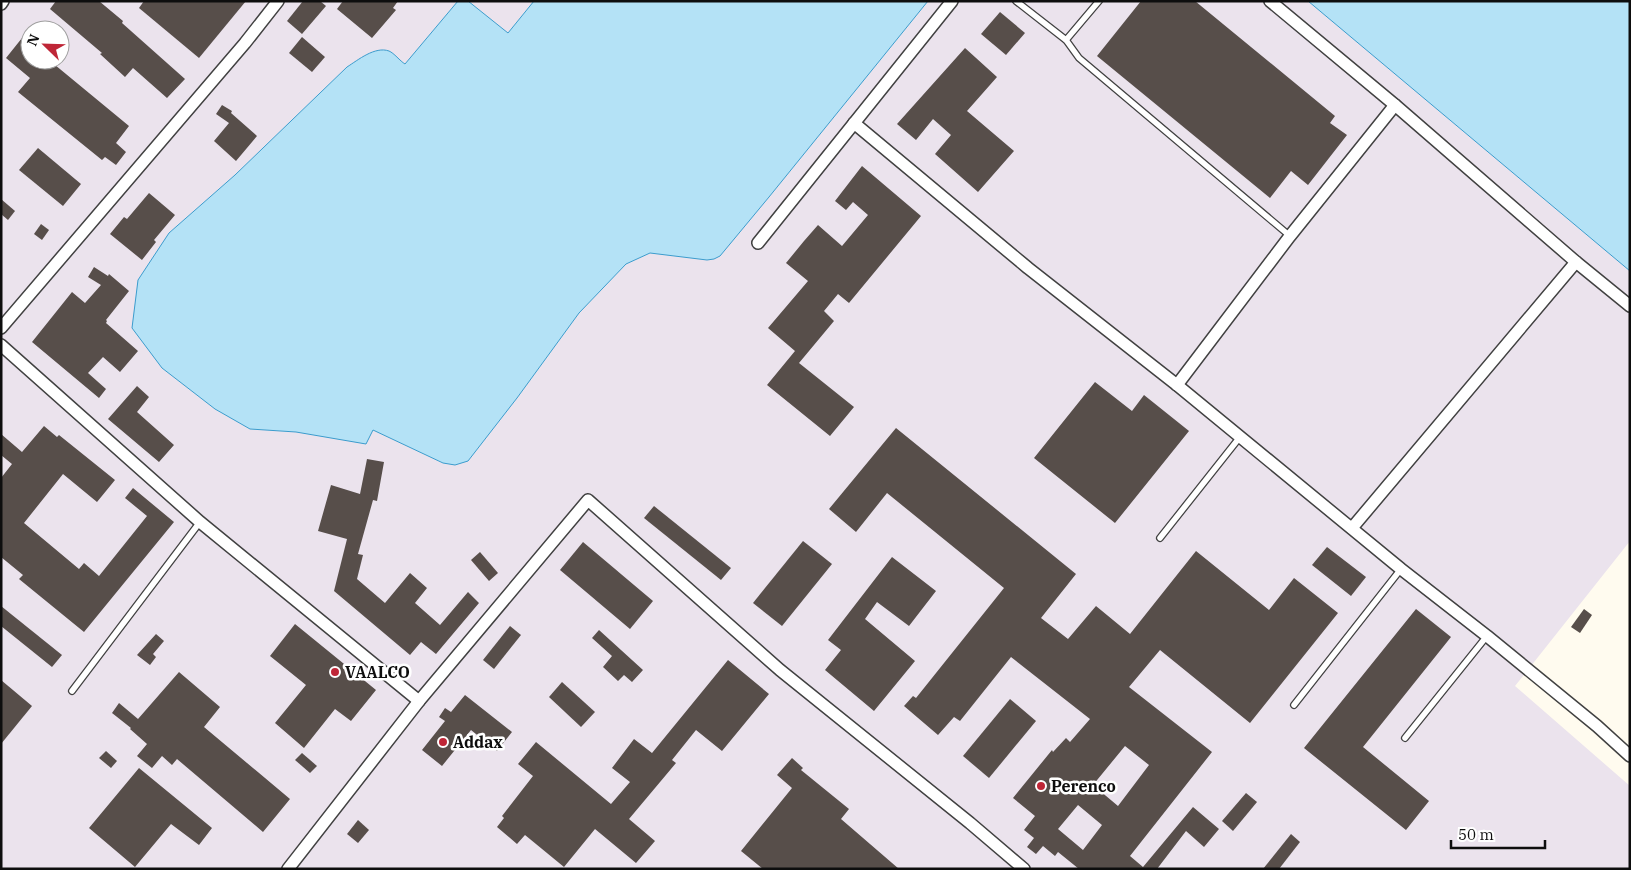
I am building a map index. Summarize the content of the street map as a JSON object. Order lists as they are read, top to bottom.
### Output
{
  "places": ["VAALCO", "Addax", "Perenco"],
  "scale_bar": "50 m",
  "north": "top left"
}
